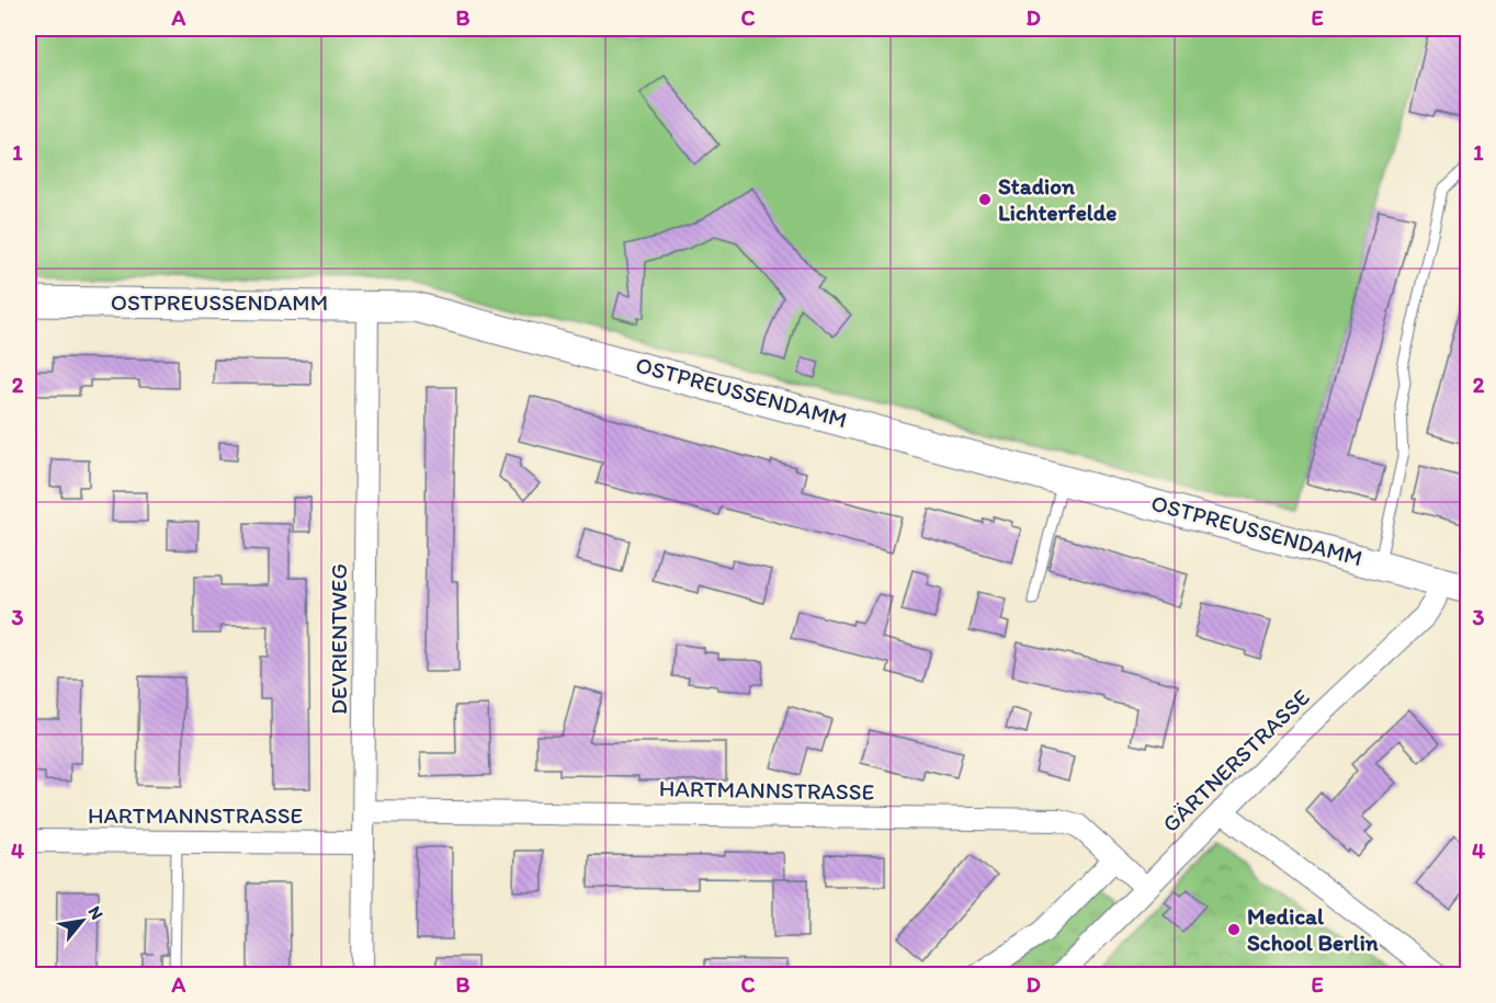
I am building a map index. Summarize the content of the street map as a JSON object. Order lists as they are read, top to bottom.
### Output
{
  "streets": {
    "street": [
      "OSTPREUSSENDAMM",
      "DEVRIENTWEG",
      "GÄRTNERSTRASSE",
      "HARTMANNSTRASSE"
    ]
  },
  "crossings": [
    ["OSTPREUSSENDAMM", "DEVRIENTWEG"],
    ["OSTPREUSSENDAMM", "GÄRTNERSTRASSE"],
    ["DEVRIENTWEG", "HARTMANNSTRASSE"],
    ["GÄRTNERSTRASSE", "HARTMANNSTRASSE"]
  ],
  "places": ["Stadion Lichterfelde", "Medical School Berlin"],
  "north": "top right",
  "grid": {
    "columns": [
      "A",
      "B",
      "C",
      "D",
      "E"
    ],
    "rows": [
      "1",
      "2",
      "3",
      "4"
    ]
  }
}
